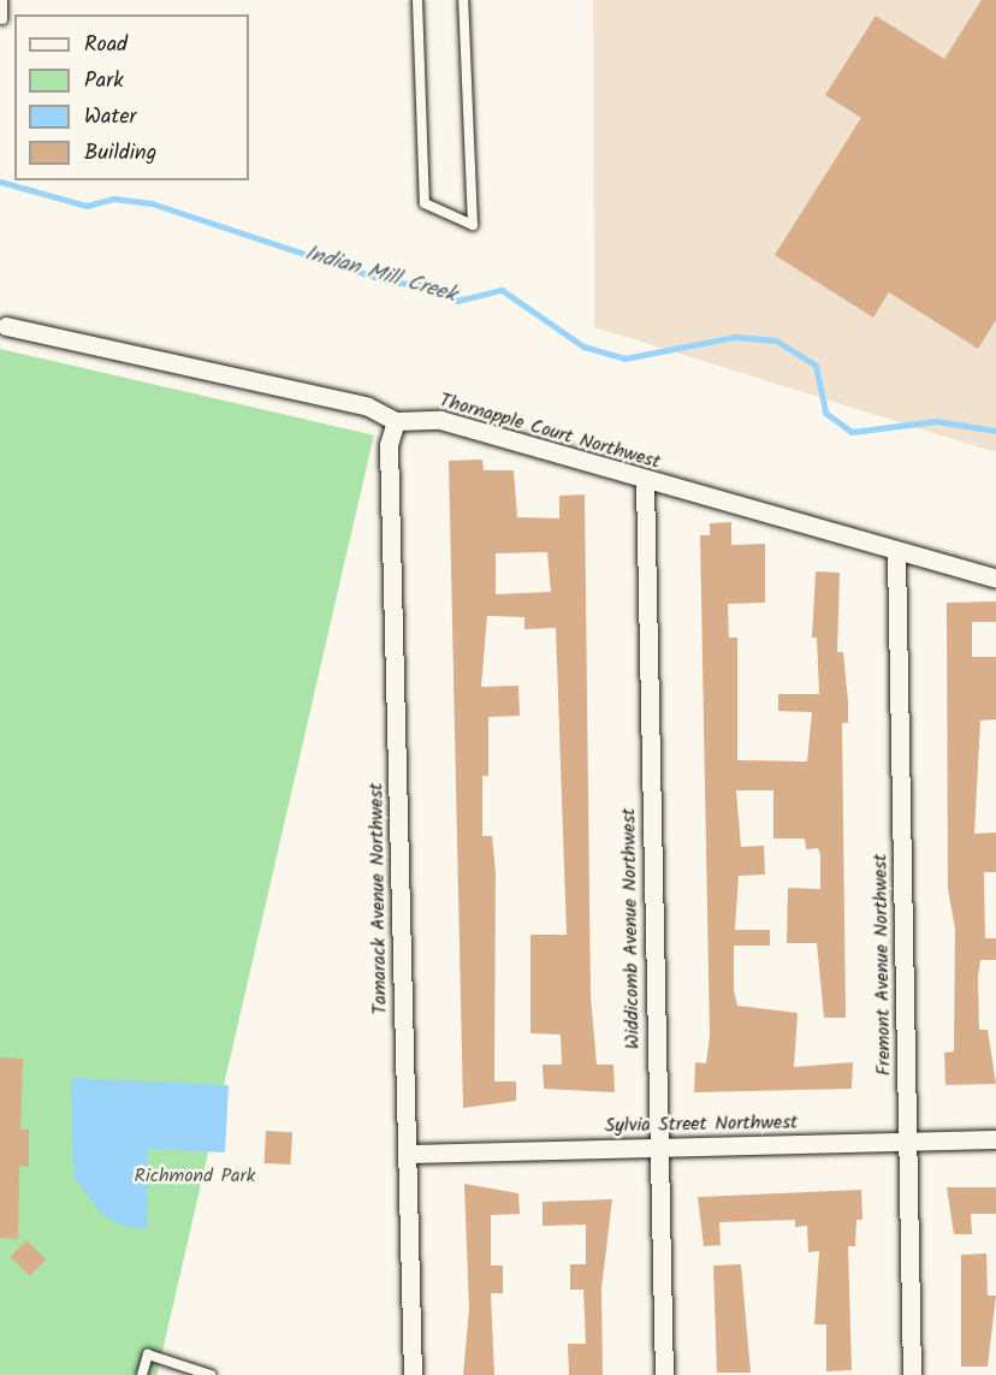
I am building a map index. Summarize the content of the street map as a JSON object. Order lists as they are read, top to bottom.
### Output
{
  "streets": {
    "street": [
      "Thornapple Court Northwest",
      "Tamarack Avenue Northwest",
      "Widdicomb Avenue Northwest",
      "Fremont Avenue Northwest",
      "Sylvia Street Northwest"
    ]
  },
  "crossings": [
    ["Thornapple Court Northwest", "Tamarack Avenue Northwest"],
    ["Thornapple Court Northwest", "Widdicomb Avenue Northwest"],
    ["Thornapple Court Northwest", "Fremont Avenue Northwest"],
    ["Tamarack Avenue Northwest", "Sylvia Street Northwest"],
    ["Widdicomb Avenue Northwest", "Sylvia Street Northwest"],
    ["Fremont Avenue Northwest", "Sylvia Street Northwest"]
  ],
  "water": ["Indian Mill Creek"],
  "parks": ["Richmond Park"],
  "legend": [
    "Road",
    "Park",
    "Water",
    "Building"
  ]
}
